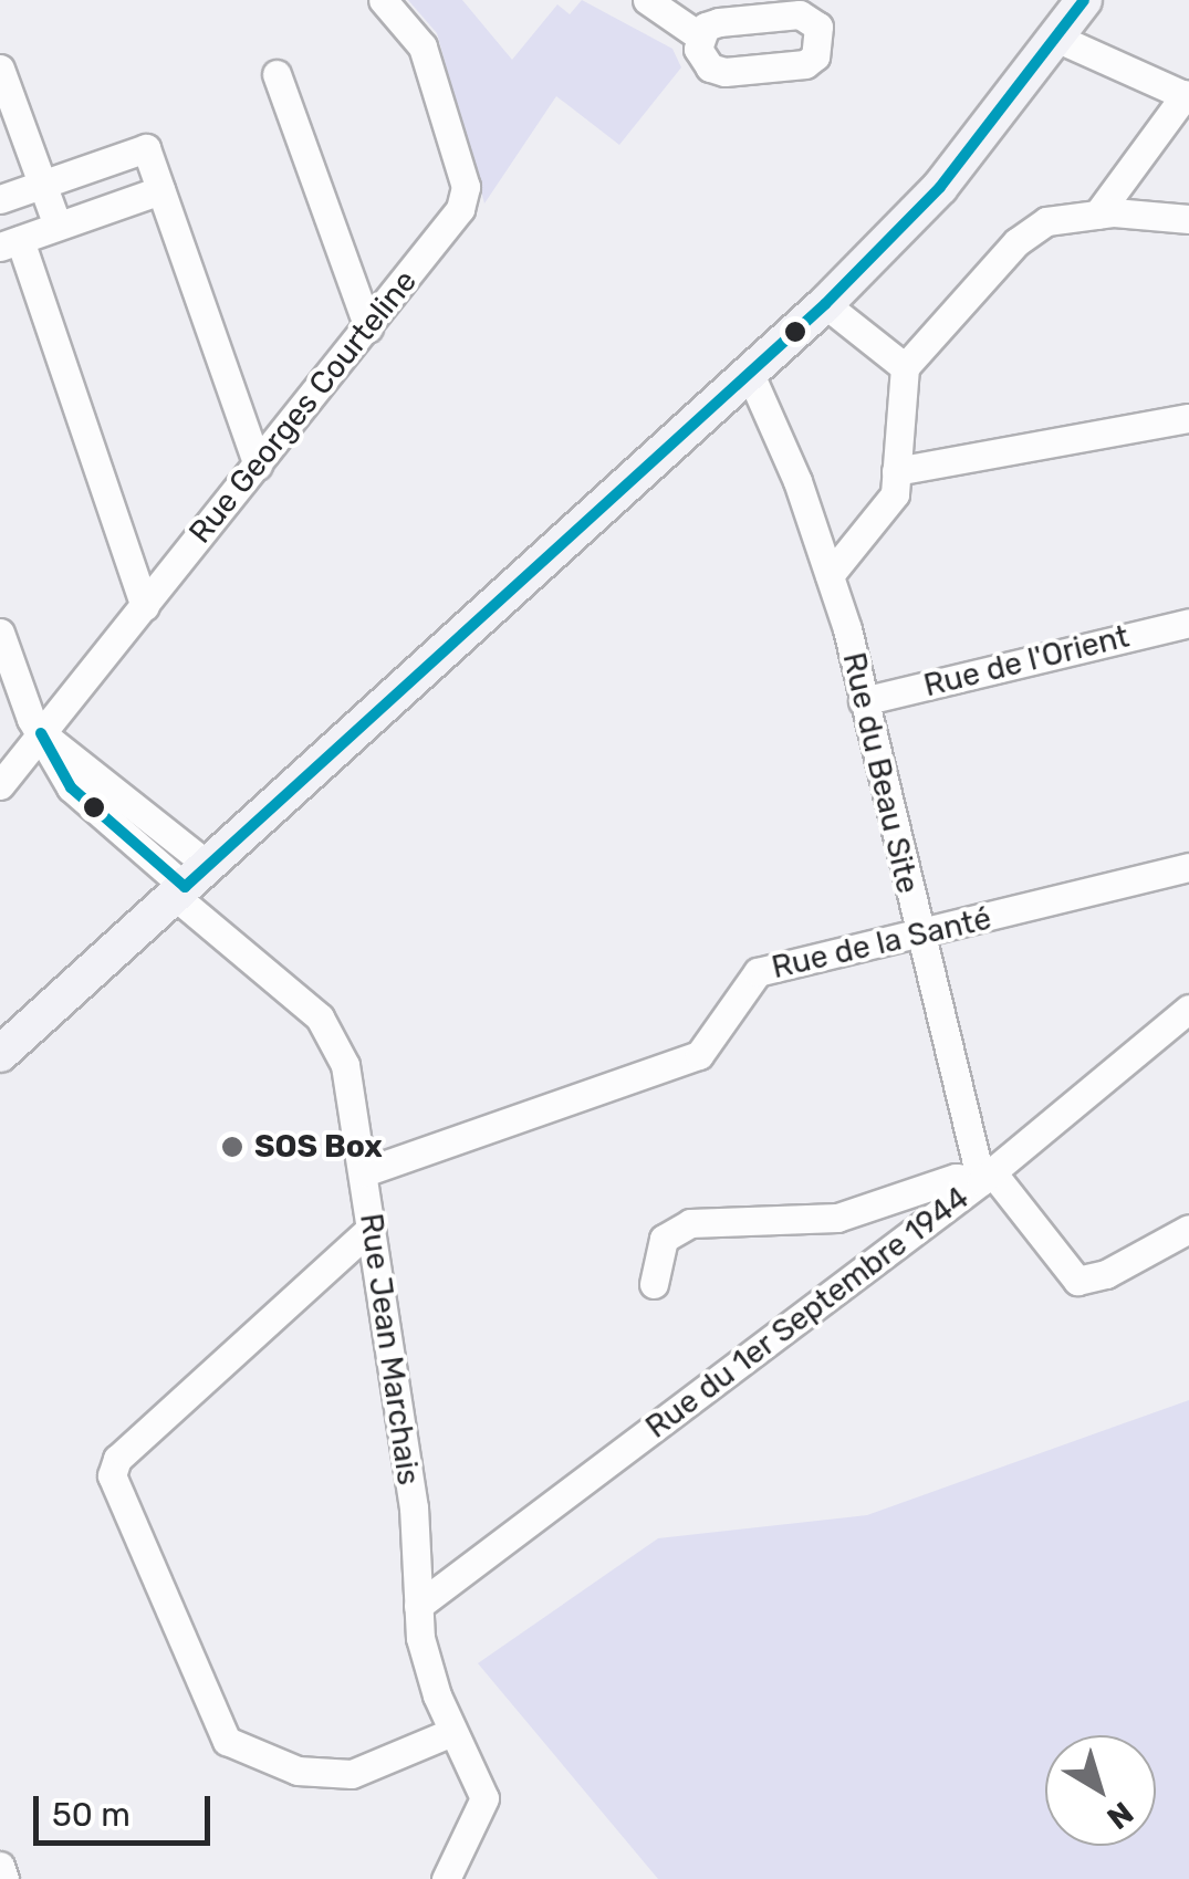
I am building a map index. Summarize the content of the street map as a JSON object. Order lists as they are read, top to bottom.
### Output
{
  "streets": {
    "street": [
      "Rue Georges Courteline",
      "Rue de l'Orient",
      "Rue du Beau Site",
      "Rue de la Santé",
      "Rue du 1er Septembre 1944",
      "Rue Jean Marchais"
    ]
  },
  "crossings": [
    ["Rue Georges Courteline", "Rue Jean Marchais"],
    ["Rue de l'Orient", "Rue du Beau Site"],
    ["Rue du Beau Site", "Rue de la Santé"],
    ["Rue du Beau Site", "Rue du 1er Septembre 1944"],
    ["Rue de la Santé", "Rue Jean Marchais"],
    ["Rue du 1er Septembre 1944", "Rue Jean Marchais"]
  ],
  "places": ["SOS Box"],
  "scale_bar": "50 m",
  "north": "bottom right"
}
